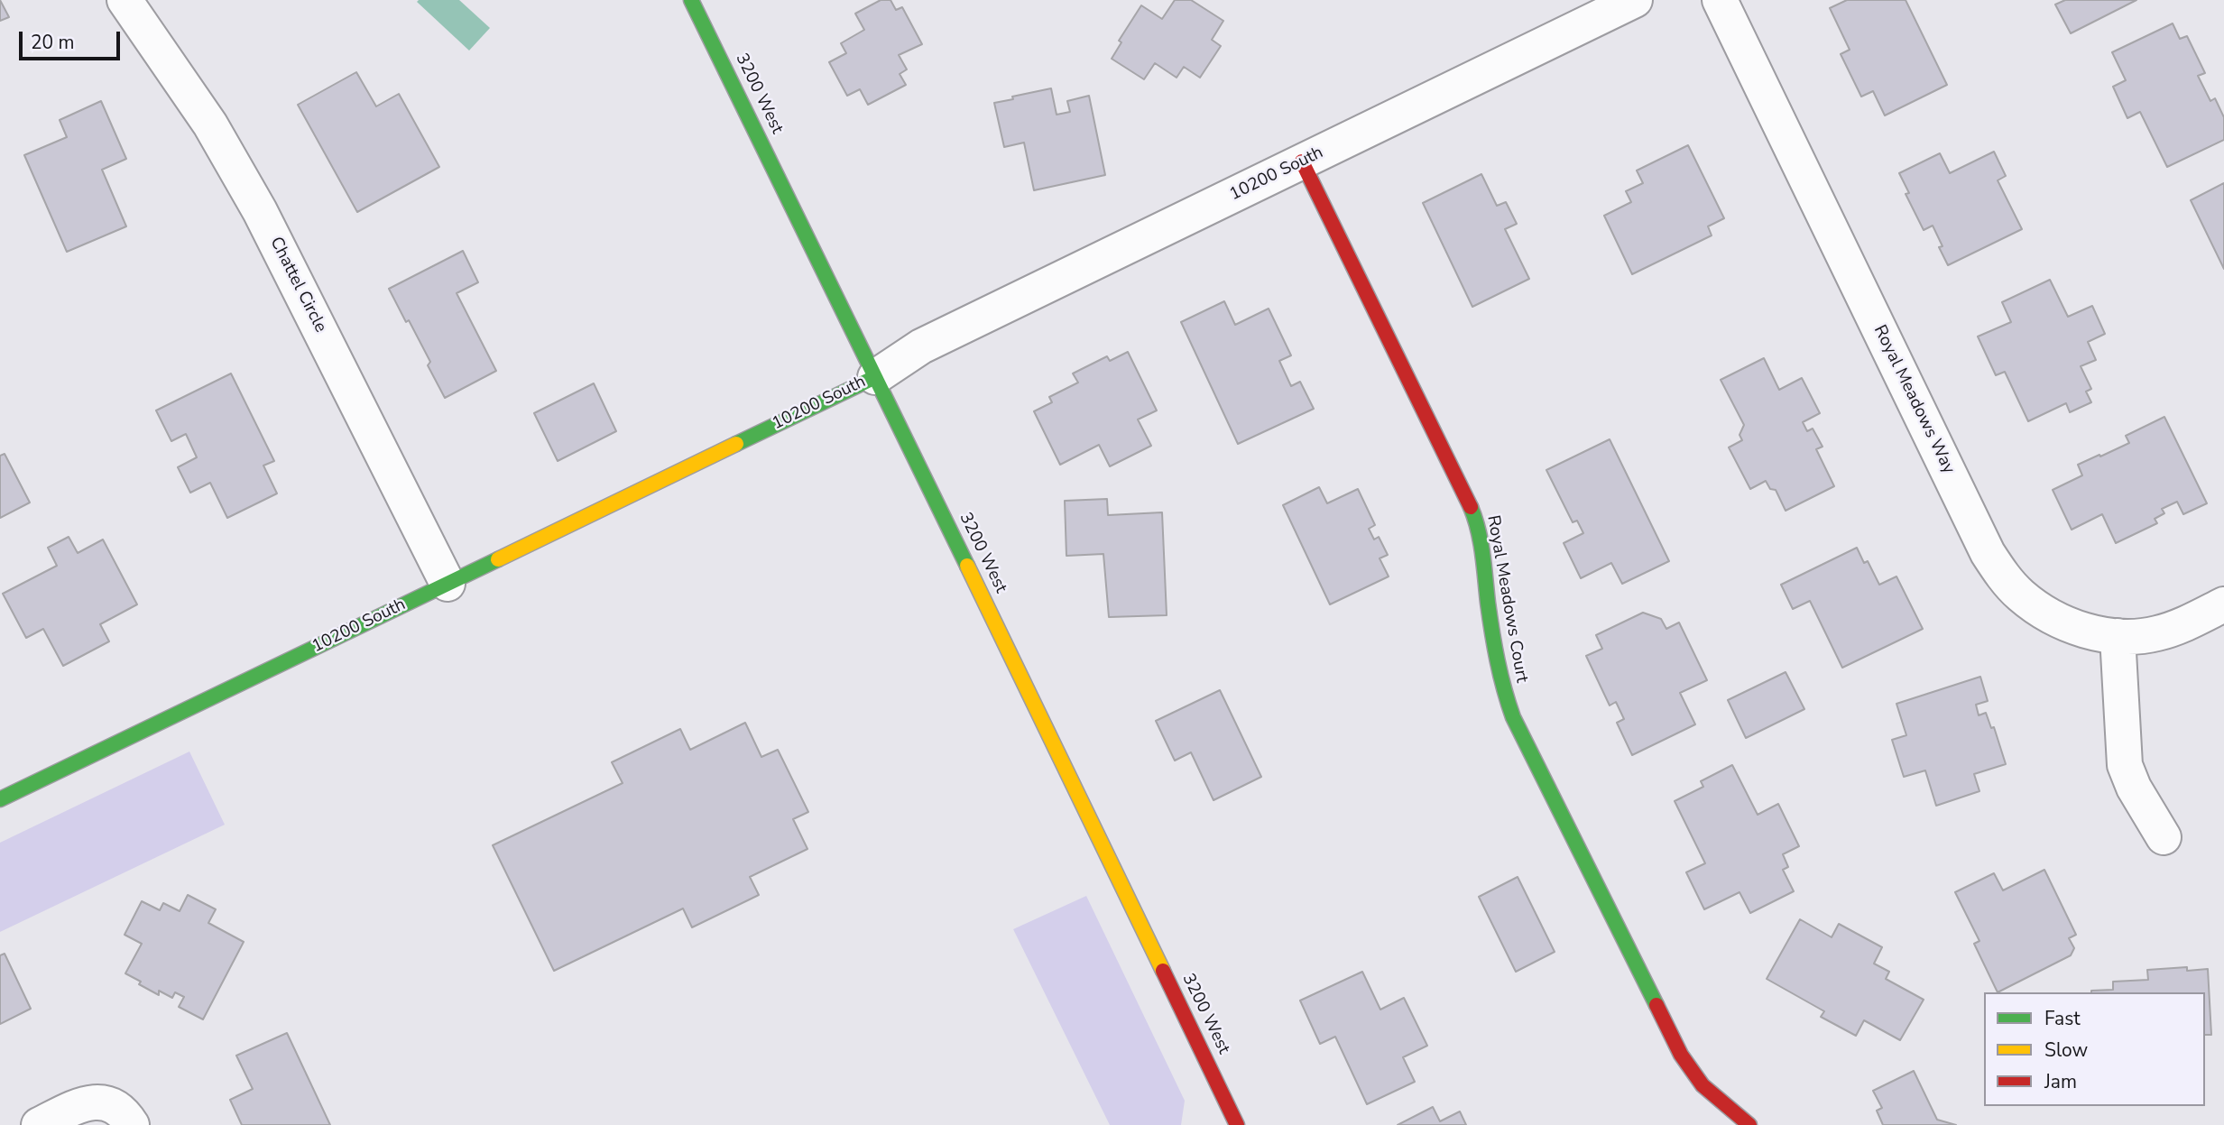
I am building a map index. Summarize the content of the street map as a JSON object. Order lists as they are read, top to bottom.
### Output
{
  "streets": {
    "street": [
      "3200 West",
      "10200 South",
      "Chattel Circle",
      "Royal Meadows Way",
      "Royal Meadows Court"
    ]
  },
  "crossings": [
    ["3200 West", "10200 South"],
    ["10200 South", "Chattel Circle"],
    ["10200 South", "Royal Meadows Court"]
  ],
  "legend": ["Fast", "Slow", "Jam"],
  "scale_bar": "20 m"
}
